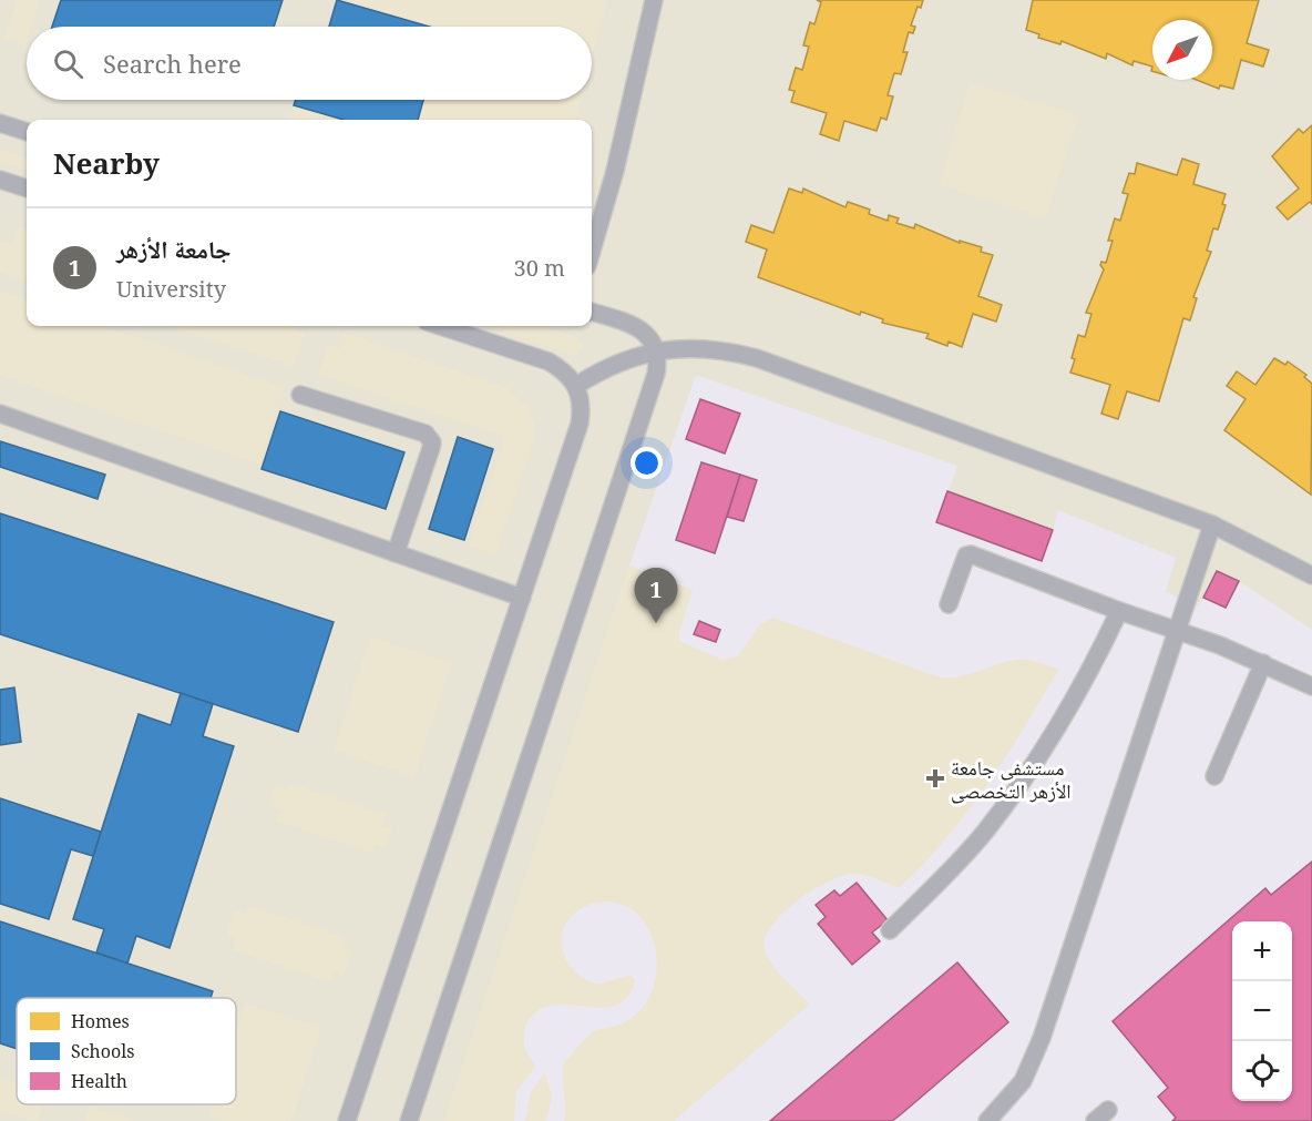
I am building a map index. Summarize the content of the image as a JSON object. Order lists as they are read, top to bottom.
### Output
{
  "places": {
    "health": ["مستشفى جامعة الأزهر التخصصى"]
  },
  "legend": ["Homes", "Schools", "Health"],
  "north": "bottom left",
  "page": {
    "search": "Search here",
    "heading": "Nearby",
    "list": [
      {
        "mark": "1",
        "name": "جامعة الأزهر",
        "note": "University",
        "value": "30 m"
      }
    ],
    "pins": "1",
    "map_buttons": ["+", "−"]
  }
}
